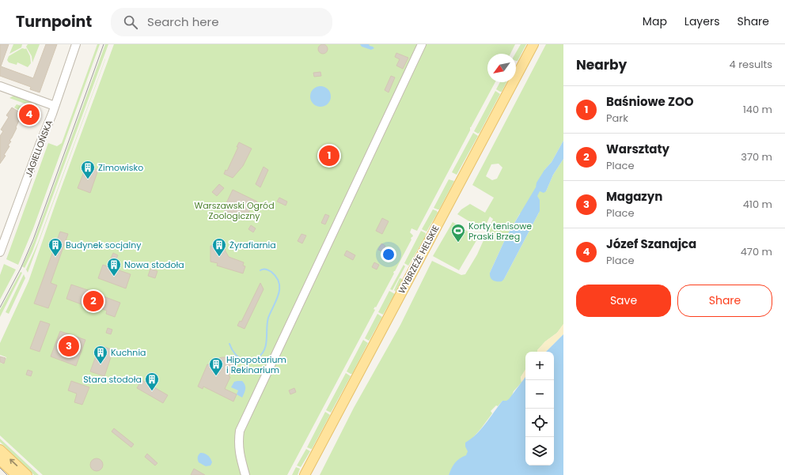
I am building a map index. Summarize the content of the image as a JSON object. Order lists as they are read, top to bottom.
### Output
{
  "streets": {
    "main road": ["WYBRZEŻE HELSKIE"],
    "street": ["JAGIELLOŃSKA"]
  },
  "parks": ["Warszawski Ogród Zoologiczny"],
  "places": {
    "building": [
      "Zimowisko",
      "Budynek socjalny",
      "Żyrafiarnia",
      "Nowa stodoła",
      "Kuchnia",
      "Hipopotarium i Rekinarium",
      "Stara stodoła"
    ],
    "sports": ["Korty tenisowe Praski Brzeg"]
  },
  "north": "bottom left",
  "page": {
    "header": "Turnpoint",
    "search": "Search here",
    "nav": ["Map", "Layers", "Share"],
    "heading": ["Nearby", "4 results"],
    "list": [
      {
        "mark": "1",
        "name": "Baśniowe ZOO",
        "note": "Park",
        "value": "140 m"
      },
      {
        "mark": "2",
        "name": "Warsztaty",
        "note": "Place",
        "value": "370 m"
      },
      {
        "mark": "3",
        "name": "Magazyn",
        "note": "Place",
        "value": "410 m"
      },
      {
        "mark": "4",
        "name": "Józef Szanajca",
        "note": "Place",
        "value": "470 m"
      }
    ],
    "pins": [
      "4",
      "1",
      "2",
      "3"
    ],
    "buttons": ["Save", "Share"],
    "map_buttons": ["+", "−"]
  }
}
